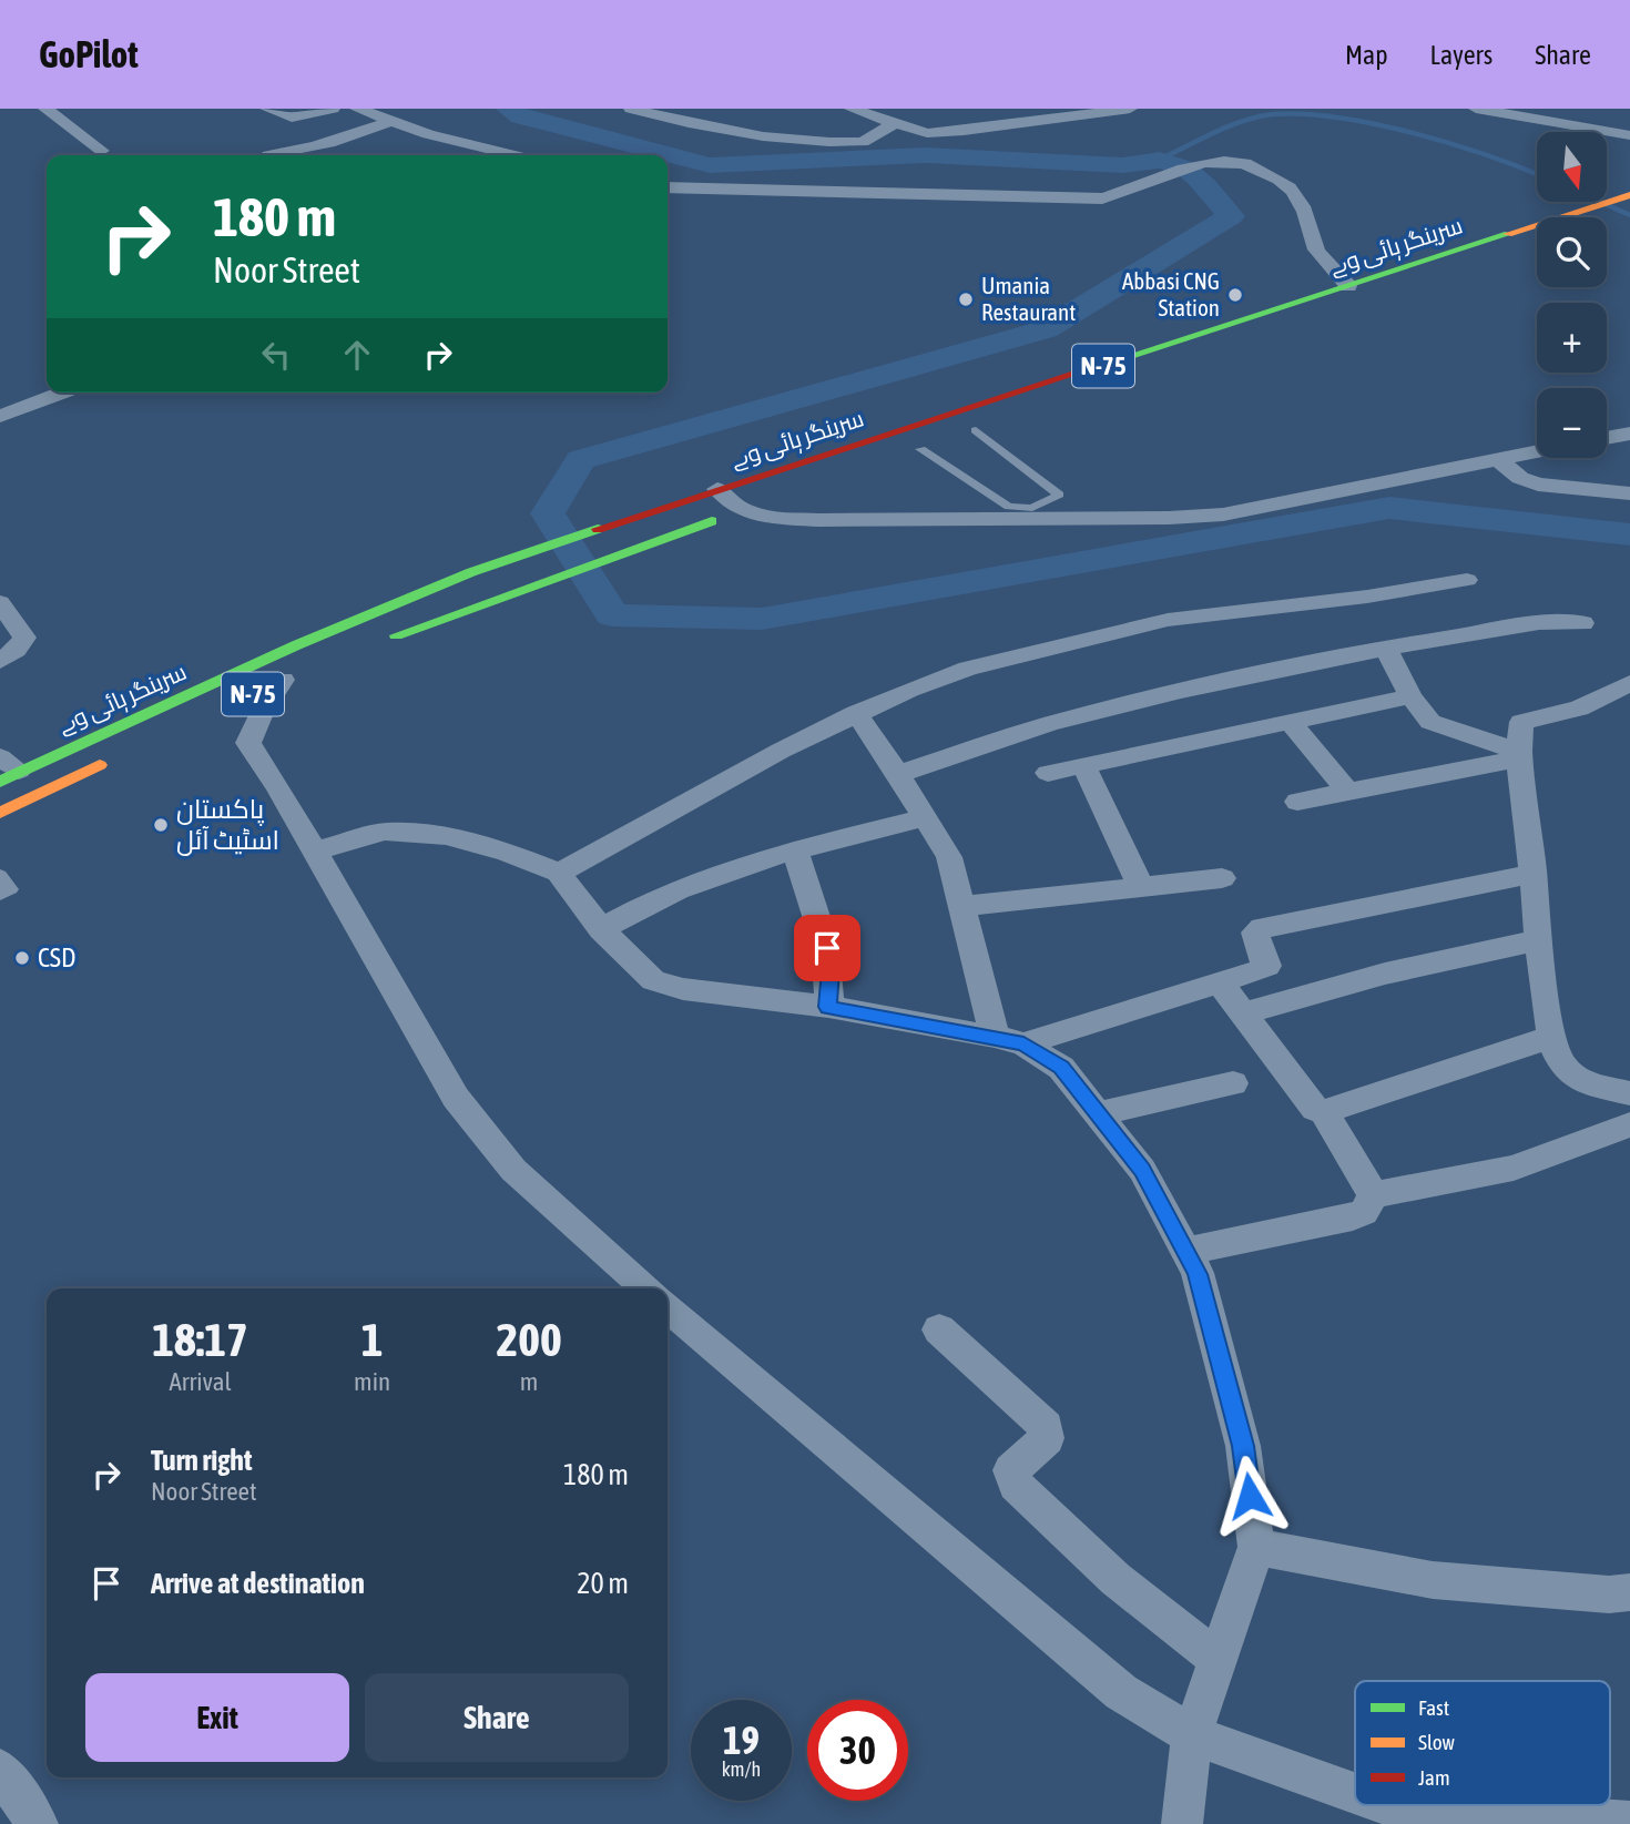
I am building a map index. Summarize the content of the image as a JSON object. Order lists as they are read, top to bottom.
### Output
{
  "streets": {
    "highway": ["سرینگر ہائی وے", "N-75"]
  },
  "places": [
    "Abbasi CNG Station",
    "Umania Restaurant",
    "پاکستان اسٹیٹ آئل",
    "CSD"
  ],
  "legend": ["Fast", "Slow", "Jam"],
  "north": "bottom",
  "page": {
    "header": "GoPilot",
    "nav": ["Map", "Layers", "Share"],
    "map_buttons": ["+", "−"],
    "turn": ["180 m", "Noor Street"],
    "eta": [
      "18:17",
      "Arrival",
      "1",
      "min",
      "200",
      "m"
    ],
    "list": [
      {
        "name": "Turn right",
        "note": "Noor Street",
        "value": "180 m"
      },
      {
        "name": "Arrive at destination",
        "value": "20 m"
      }
    ],
    "buttons": ["Exit", "Share"],
    "speed": "19 km/h",
    "limit": "30"
  }
}
